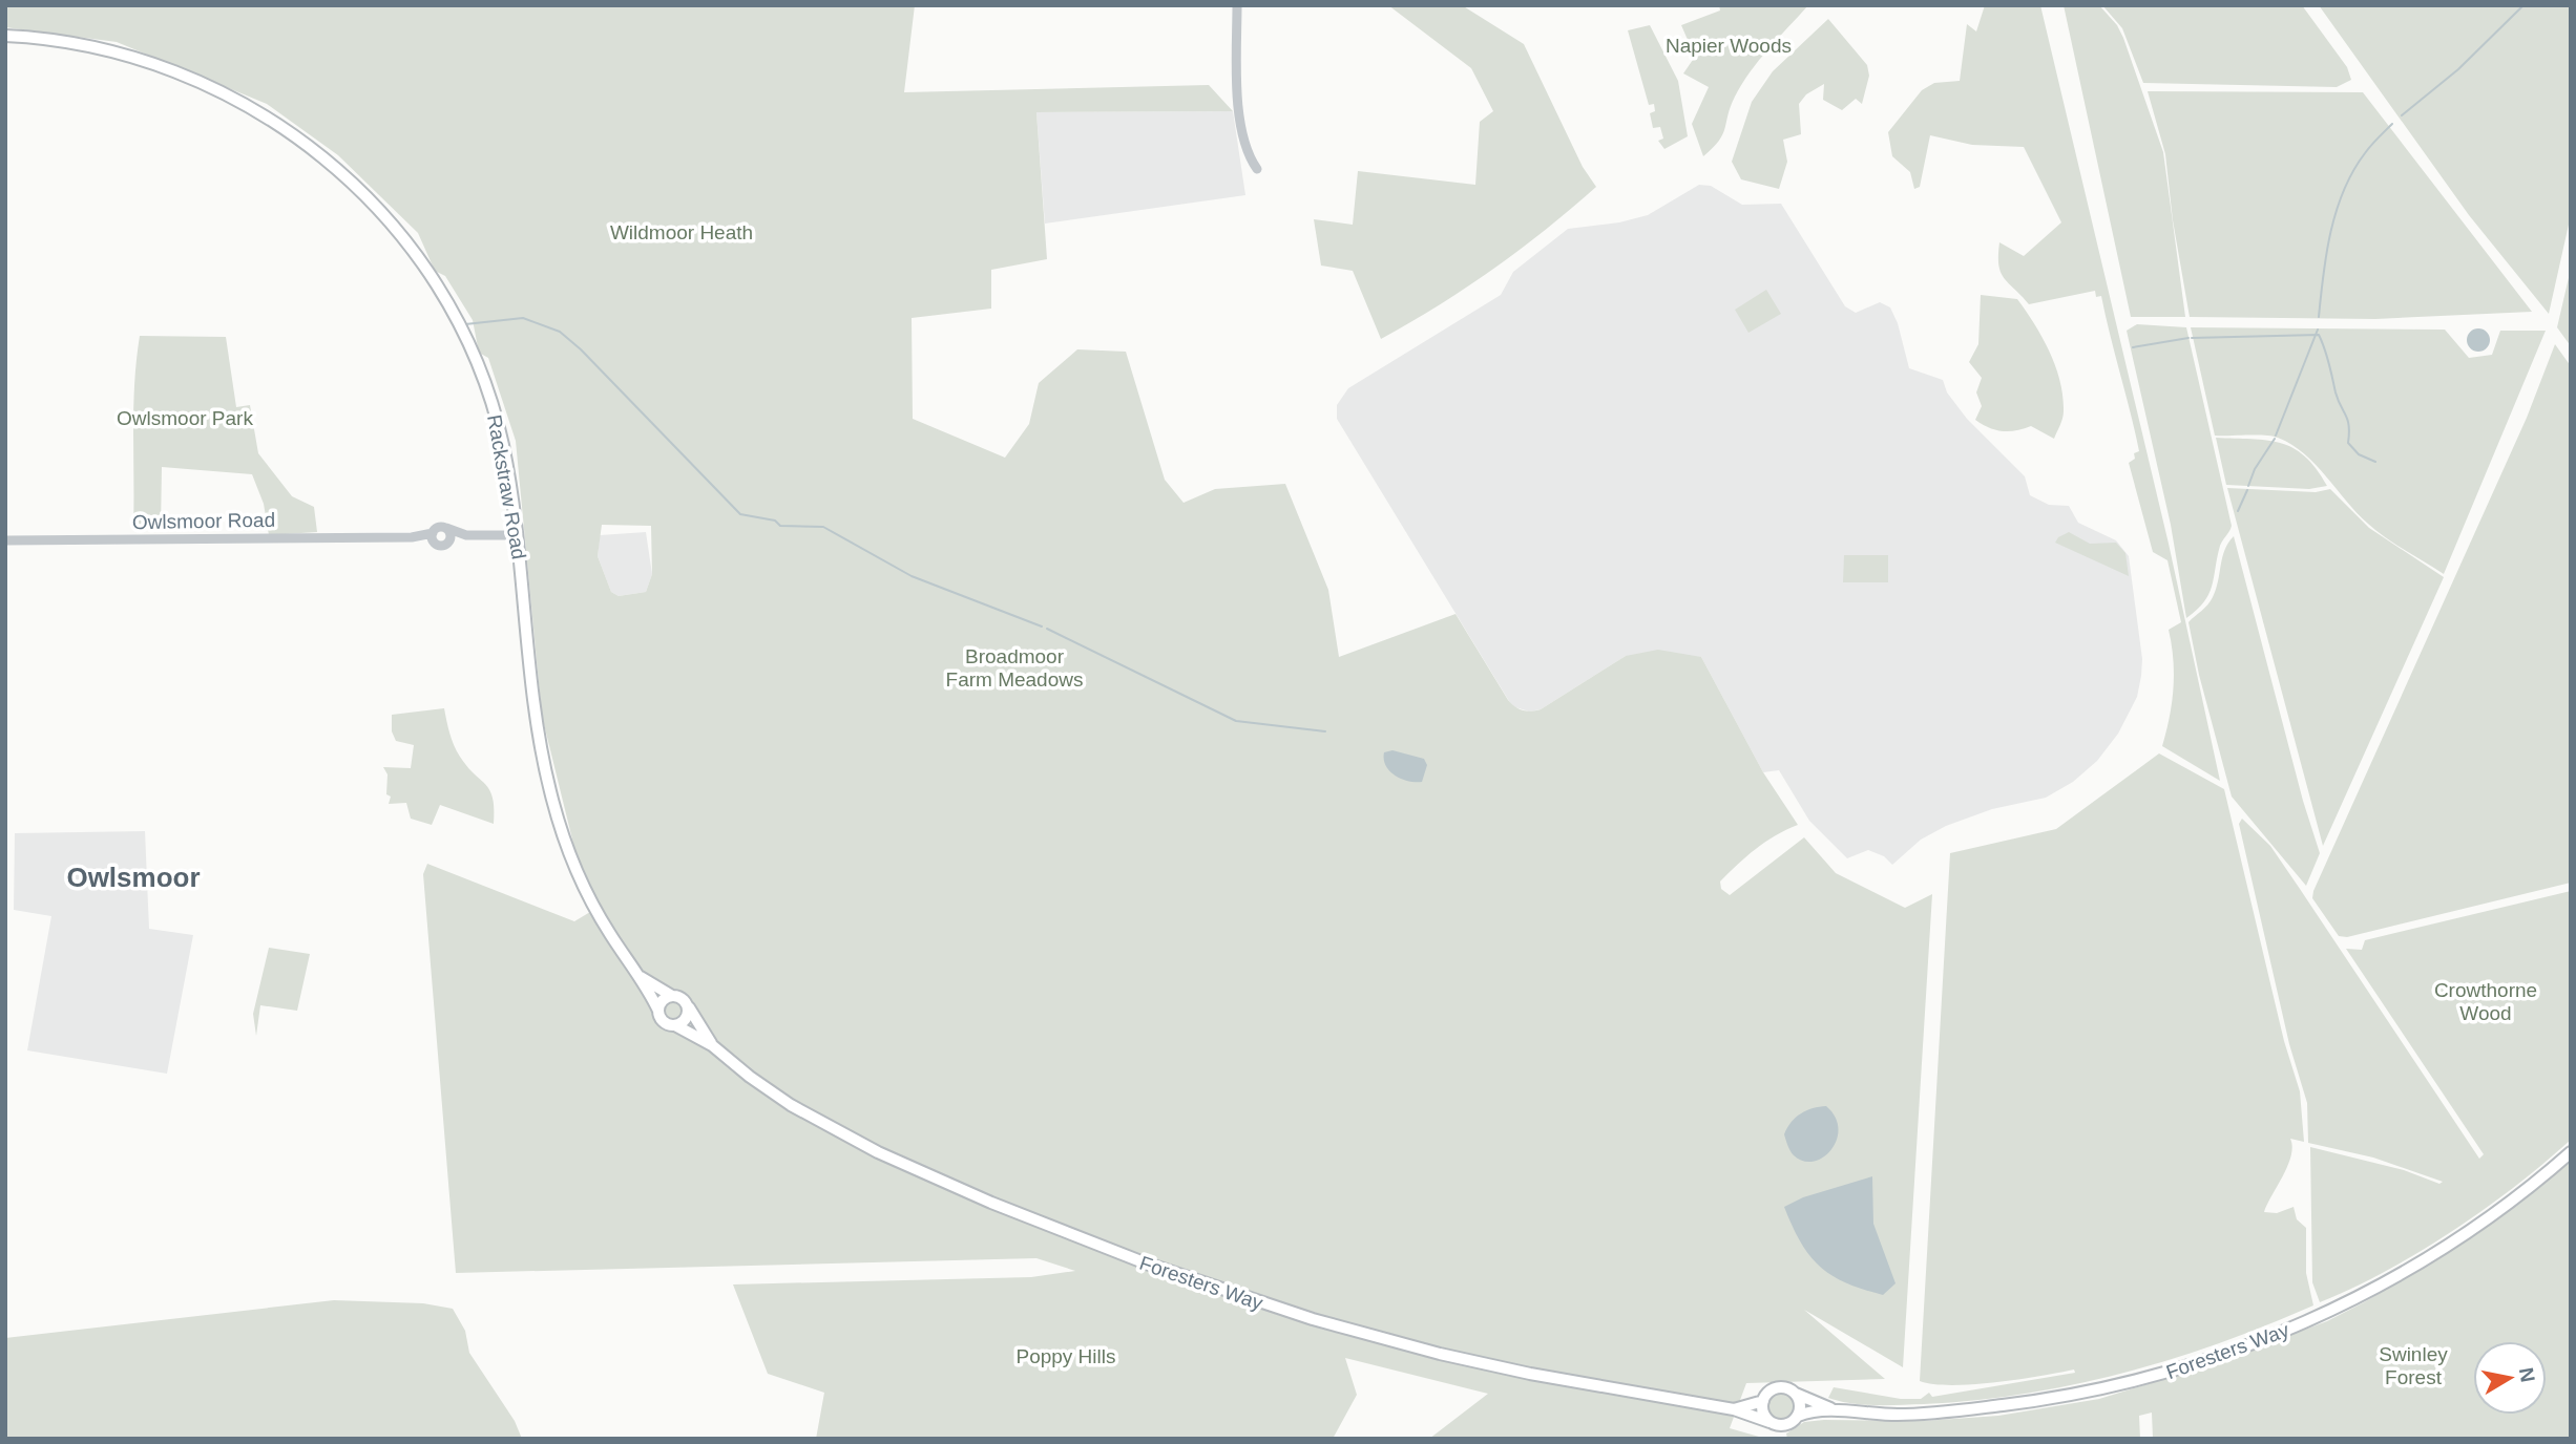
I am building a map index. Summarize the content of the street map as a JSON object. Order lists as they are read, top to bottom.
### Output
{
  "streets": {
    "main road": ["Rackstraw Road", "Foresters Way"],
    "street": ["Owlsmoor Road"]
  },
  "crossings": [
    ["Rackstraw Road", "Foresters Way"]
  ],
  "districts": ["Owlsmoor"],
  "parks": [
    "Napier Woods",
    "Wildmoor Heath",
    "Owlsmoor Park",
    "Broadmoor Farm Meadows",
    "Crowthorne Wood",
    "Swinley Forest",
    "Poppy Hills"
  ],
  "north": "right"
}
